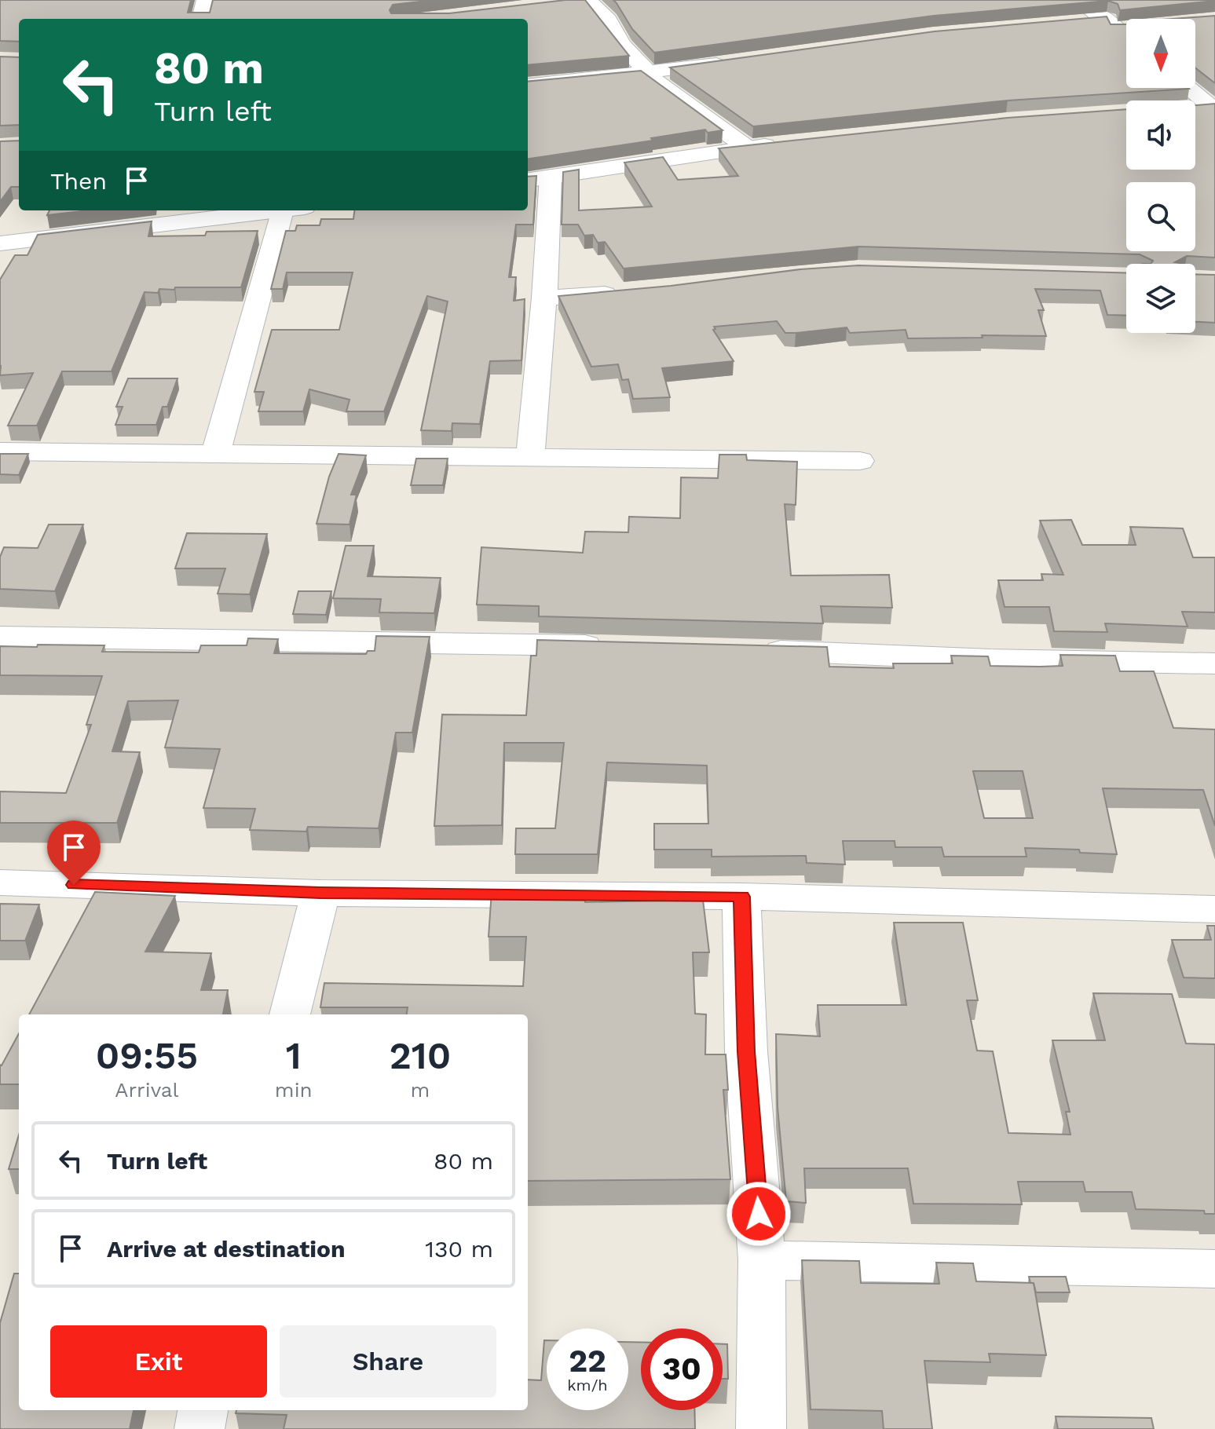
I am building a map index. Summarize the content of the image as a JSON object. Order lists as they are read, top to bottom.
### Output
{
  "north": "bottom",
  "page": {
    "turn": ["80 m", "Turn left"],
    "then": "Then",
    "eta": [
      "09:55",
      "Arrival",
      "1",
      "min",
      "210",
      "m"
    ],
    "list": [
      {
        "name": "Turn left",
        "value": "80 m"
      },
      {
        "name": "Arrive at destination",
        "value": "130 m"
      }
    ],
    "buttons": ["Exit", "Share"],
    "speed": "22 km/h",
    "limit": "30"
  }
}
